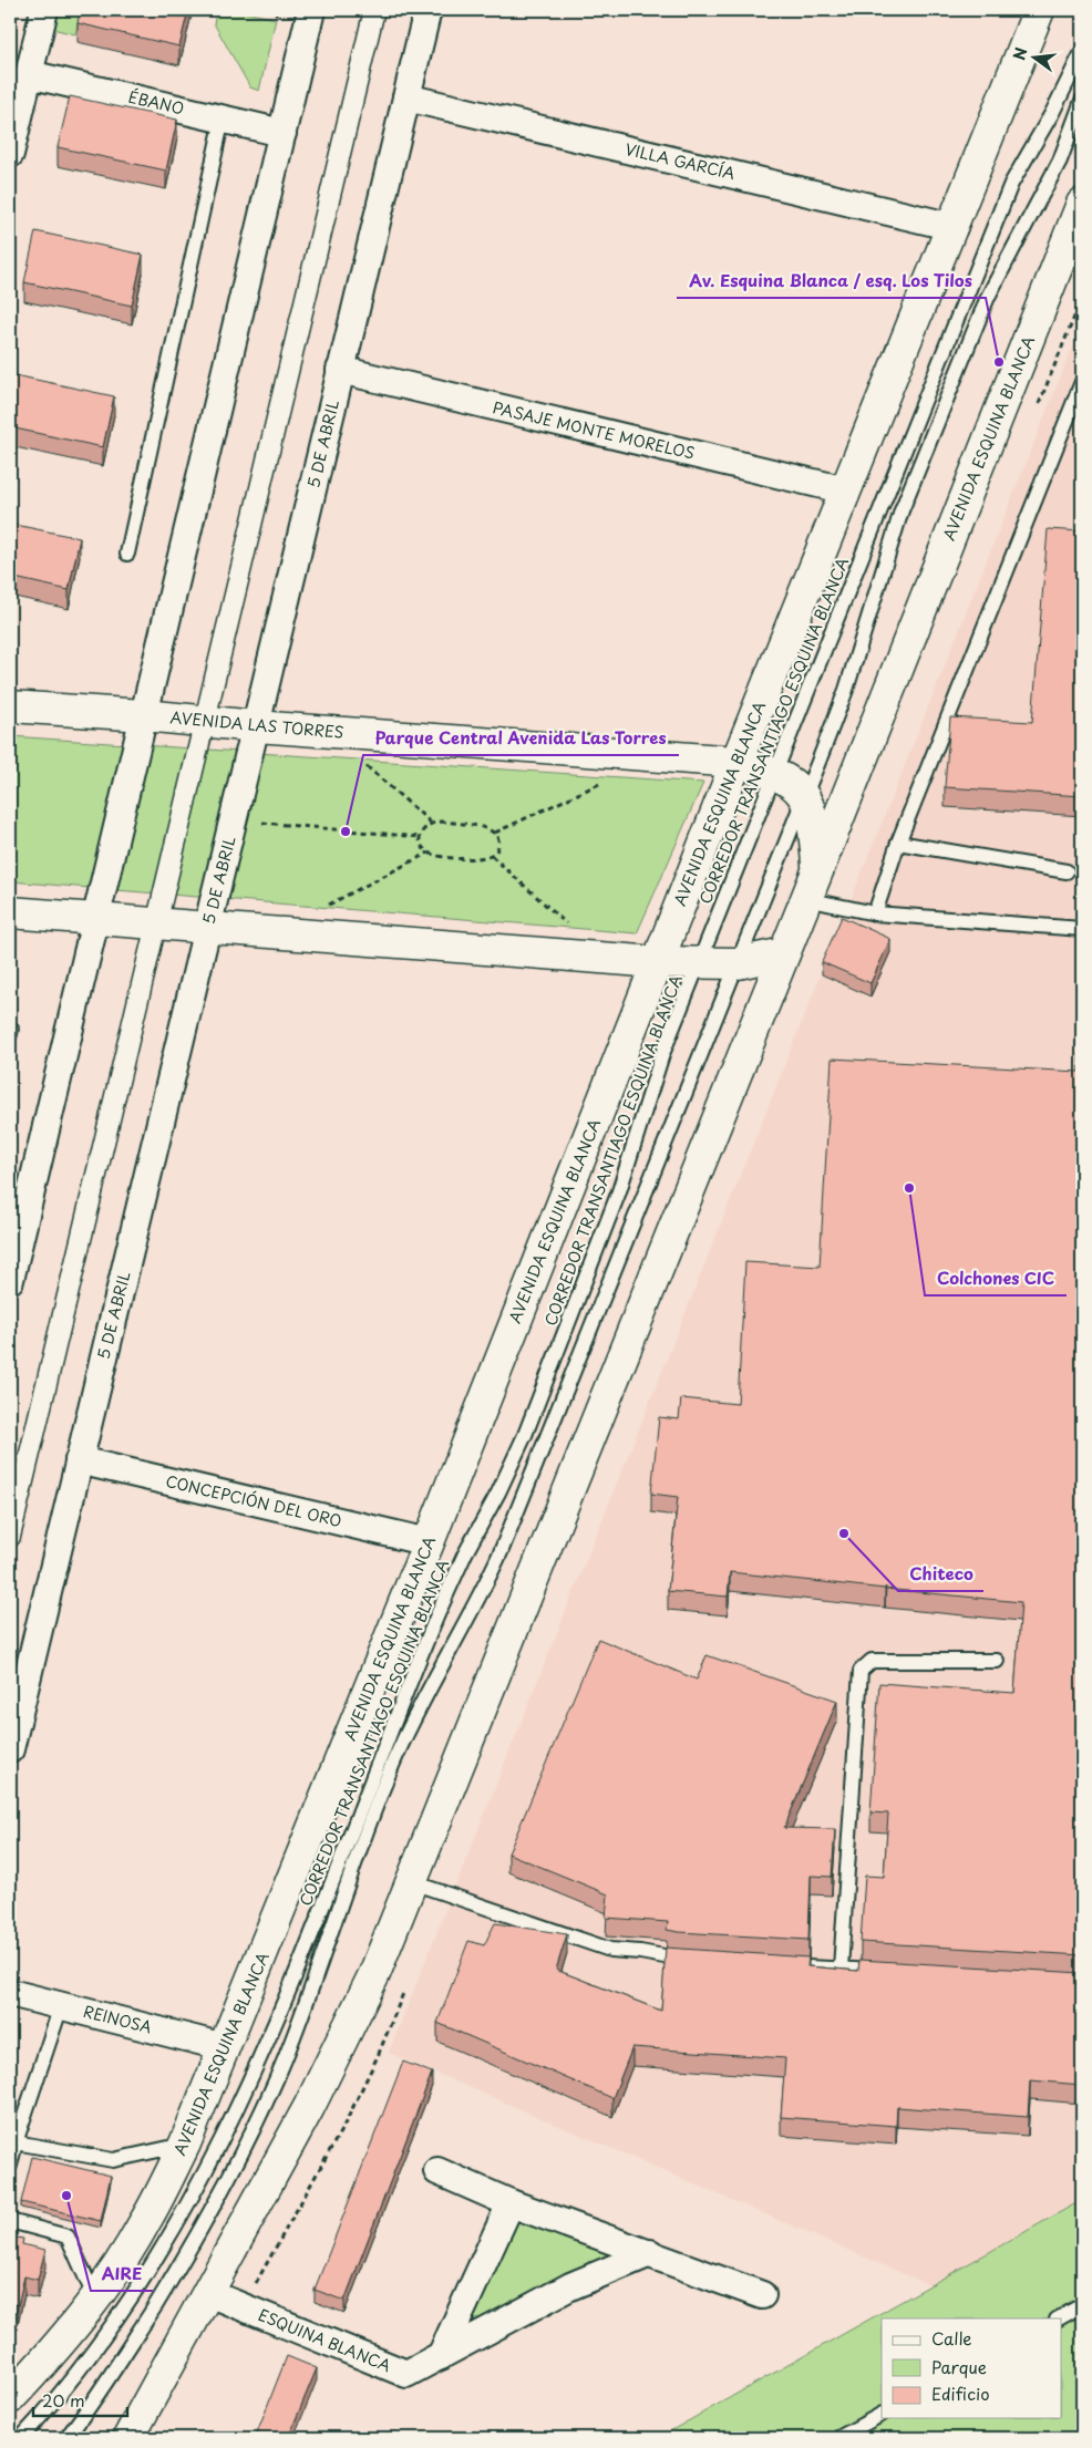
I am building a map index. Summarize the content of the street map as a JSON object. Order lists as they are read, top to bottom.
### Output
{
  "streets": {
    "main road": ["AVENIDA ESQUINA BLANCA", "AVENIDA LAS TORRES"],
    "street": [
      "ÉBANO",
      "VILLA GARCÍA",
      "PASAJE MONTE MORELOS",
      "5 DE ABRIL",
      "CONCEPCIÓN DEL ORO",
      "REINOSA",
      "ESQUINA BLANCA"
    ],
    "lane": ["CORREDOR TRANSANTIAGO ESQUINA BLANCA"]
  },
  "crossings": [
    ["VILLA GARCÍA", "AVENIDA ESQUINA BLANCA"],
    ["VILLA GARCÍA", "5 DE ABRIL"],
    ["PASAJE MONTE MORELOS", "AVENIDA ESQUINA BLANCA"],
    ["PASAJE MONTE MORELOS", "5 DE ABRIL"],
    ["AVENIDA ESQUINA BLANCA", "AVENIDA LAS TORRES"],
    ["AVENIDA ESQUINA BLANCA", "CONCEPCIÓN DEL ORO"],
    ["AVENIDA ESQUINA BLANCA", "REINOSA"],
    ["AVENIDA ESQUINA BLANCA", "ESQUINA BLANCA"],
    ["5 DE ABRIL", "AVENIDA LAS TORRES"],
    ["5 DE ABRIL", "CONCEPCIÓN DEL ORO"],
    ["AVENIDA LAS TORRES", "CORREDOR TRANSANTIAGO ESQUINA BLANCA"]
  ],
  "places": [
    "Av. Esquina Blanca / esq. Los Tilos",
    "Parque Central Avenida Las Torres",
    "Colchones CIC",
    "Chiteco",
    "AIRE"
  ],
  "legend": ["Calle", "Parque", "Edificio"],
  "scale_bar": "20 m",
  "north": "left"
}
